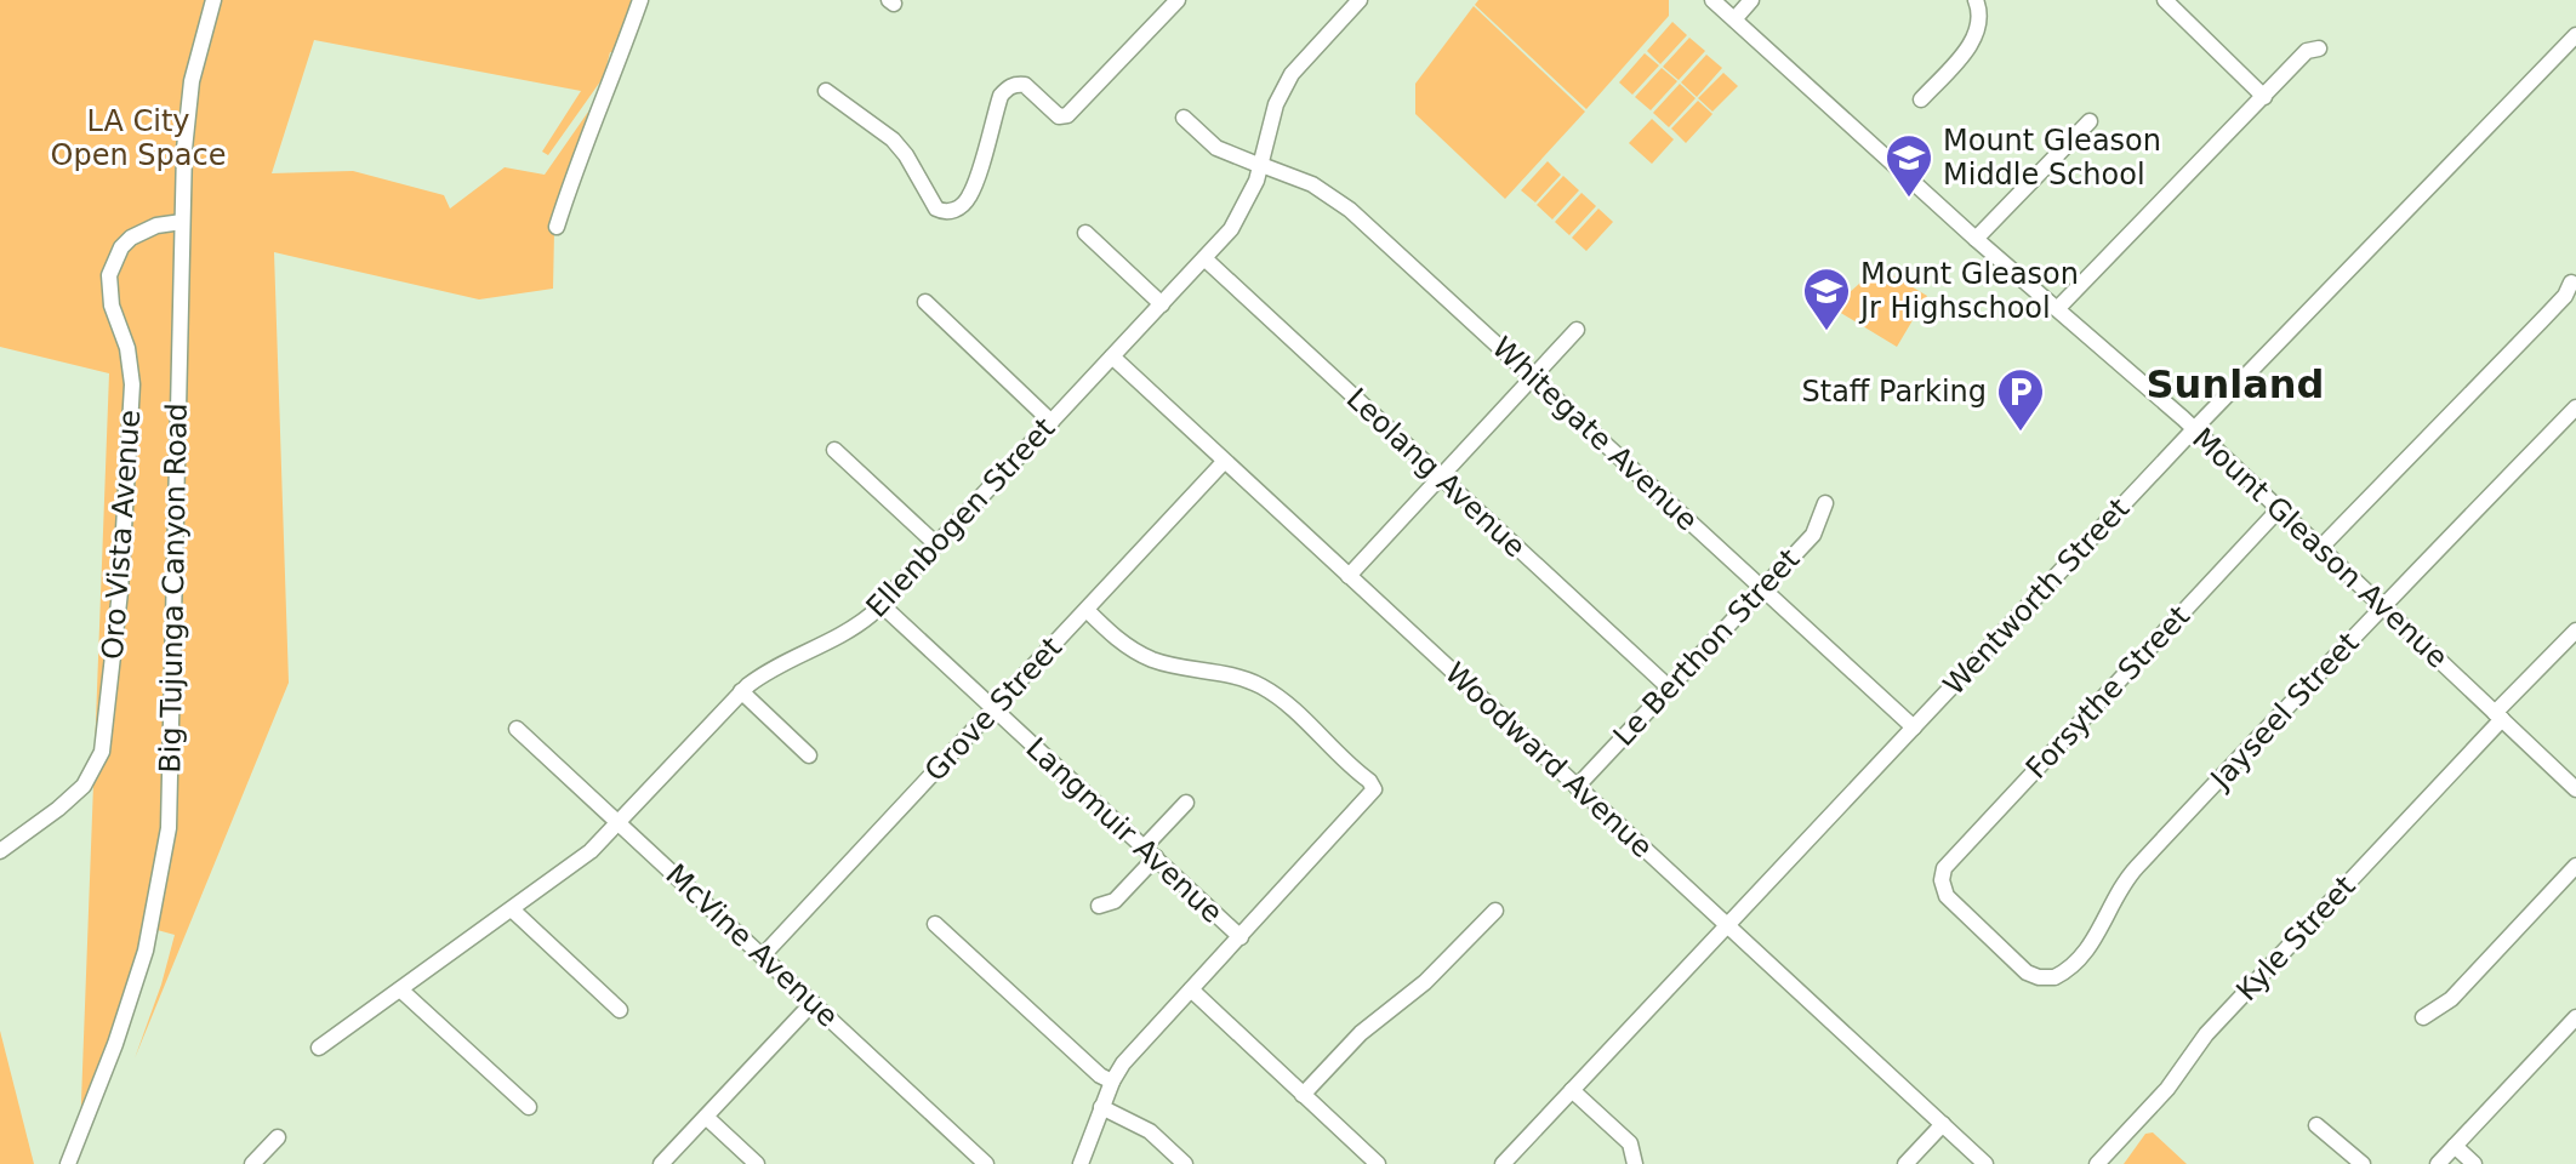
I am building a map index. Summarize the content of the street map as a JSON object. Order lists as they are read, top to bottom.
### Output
{
  "streets": {
    "street": [
      "Whitegate Avenue",
      "Leolang Avenue",
      "Ellenbogen Street",
      "Oro Vista Avenue",
      "Mount Gleason Avenue",
      "Big Tujunga Canyon Road",
      "Wentworth Street",
      "Le Berthon Street",
      "Forsythe Street",
      "Grove Street",
      "Jayseel Street",
      "Woodward Avenue",
      "Langmuir Avenue",
      "Kyle Street",
      "McVine Avenue"
    ]
  },
  "crossings": [
    ["Whitegate Avenue", "Ellenbogen Street"],
    ["Whitegate Avenue", "Wentworth Street"],
    ["Whitegate Avenue", "Le Berthon Street"],
    ["Leolang Avenue", "Ellenbogen Street"],
    ["Leolang Avenue", "Le Berthon Street"],
    ["Ellenbogen Street", "Woodward Avenue"],
    ["Ellenbogen Street", "Langmuir Avenue"],
    ["Ellenbogen Street", "McVine Avenue"],
    ["Oro Vista Avenue", "Big Tujunga Canyon Road"],
    ["Mount Gleason Avenue", "Wentworth Street"],
    ["Mount Gleason Avenue", "Forsythe Street"],
    ["Mount Gleason Avenue", "Jayseel Street"],
    ["Mount Gleason Avenue", "Kyle Street"],
    ["Wentworth Street", "Woodward Avenue"],
    ["Le Berthon Street", "Woodward Avenue"],
    ["Forsythe Street", "Jayseel Street"],
    ["Grove Street", "Woodward Avenue"],
    ["Grove Street", "Langmuir Avenue"],
    ["Grove Street", "McVine Avenue"]
  ],
  "districts": ["Sunland"],
  "parks": ["LA City Open Space"],
  "places": {
    "school or university": ["Mount Gleason Middle School", "Mount Gleason Jr Highschool"],
    "parking": ["Staff Parking"]
  }
}
